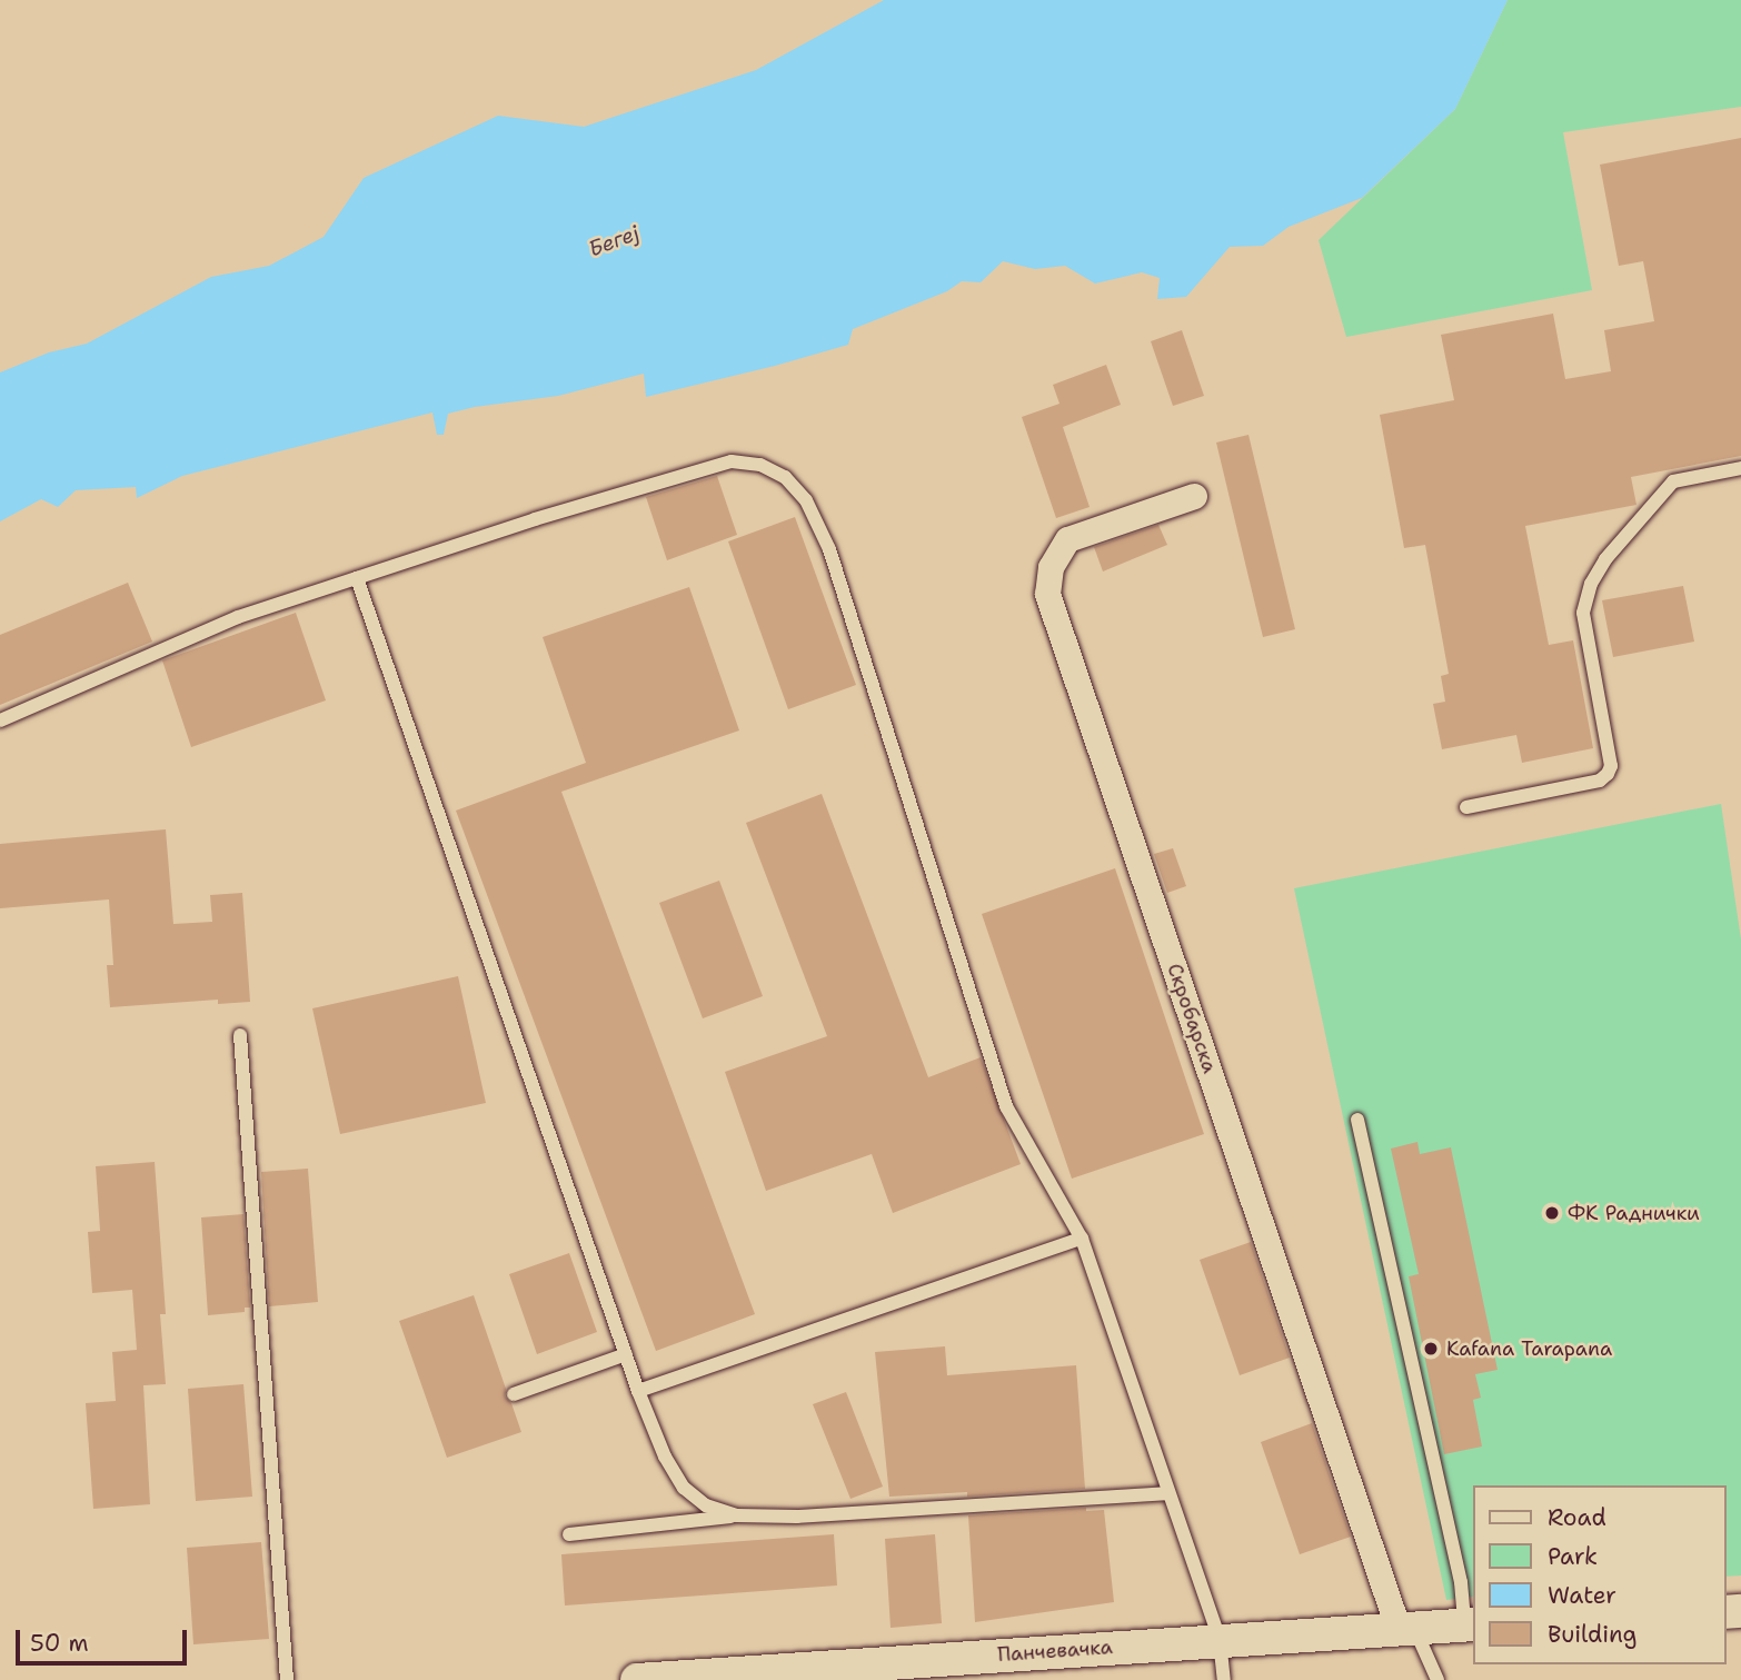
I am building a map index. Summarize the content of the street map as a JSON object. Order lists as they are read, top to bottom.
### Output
{
  "streets": {
    "street": ["Скробарска", "Панчевачка"]
  },
  "crossings": [
    ["Скробарска", "Панчевачка"]
  ],
  "water": ["Бегеј"],
  "places": ["ФК Раднички", "Kafana Tarapana"],
  "legend": [
    "Road",
    "Park",
    "Water",
    "Building"
  ],
  "scale_bar": "50 m"
}
